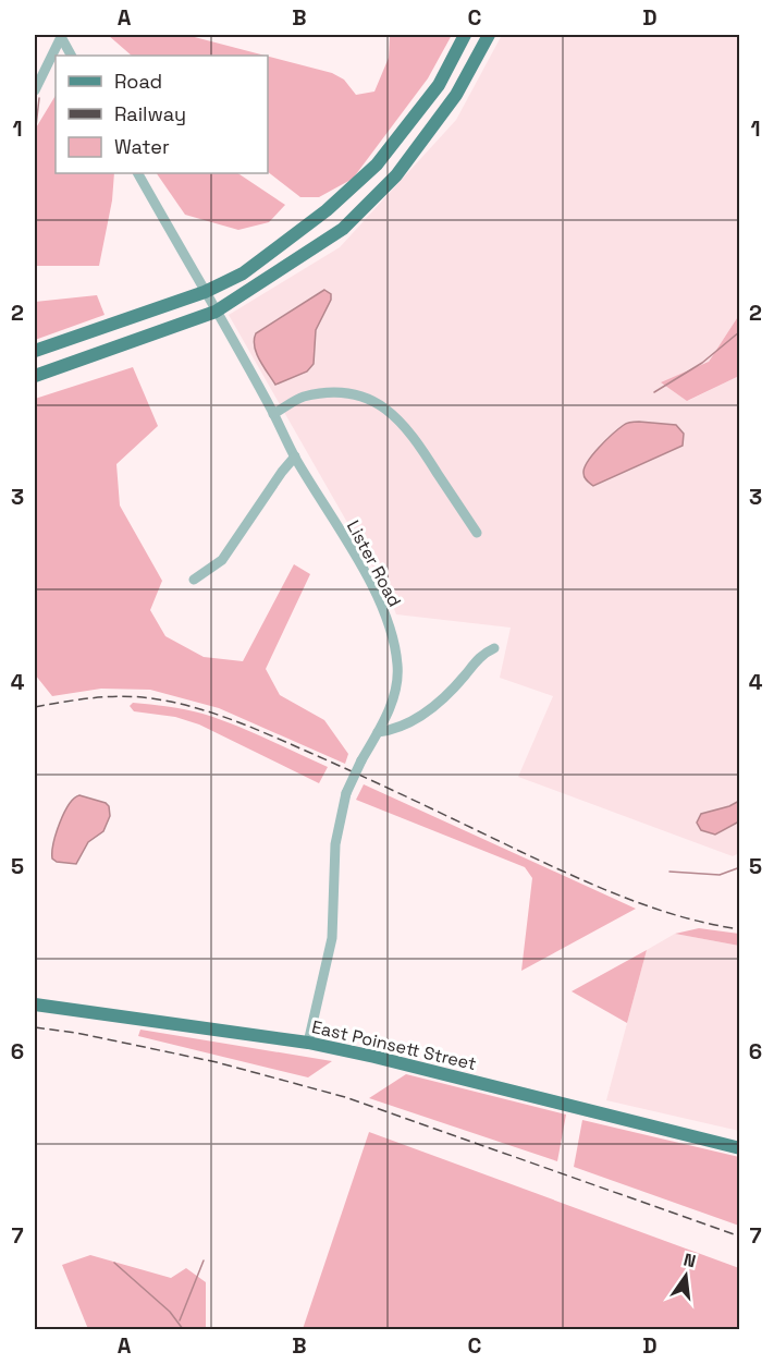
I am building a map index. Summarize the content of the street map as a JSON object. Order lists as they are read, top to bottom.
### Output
{
  "streets": {
    "main road": ["East Poinsett Street"],
    "street": ["Lister Road"]
  },
  "crossings": [
    ["Lister Road", "East Poinsett Street"]
  ],
  "legend": ["Road", "Railway", "Water"],
  "north": "top",
  "grid": {
    "columns": [
      "A",
      "B",
      "C",
      "D"
    ],
    "rows": [
      "1",
      "2",
      "3",
      "4",
      "5",
      "6",
      "7"
    ]
  }
}
